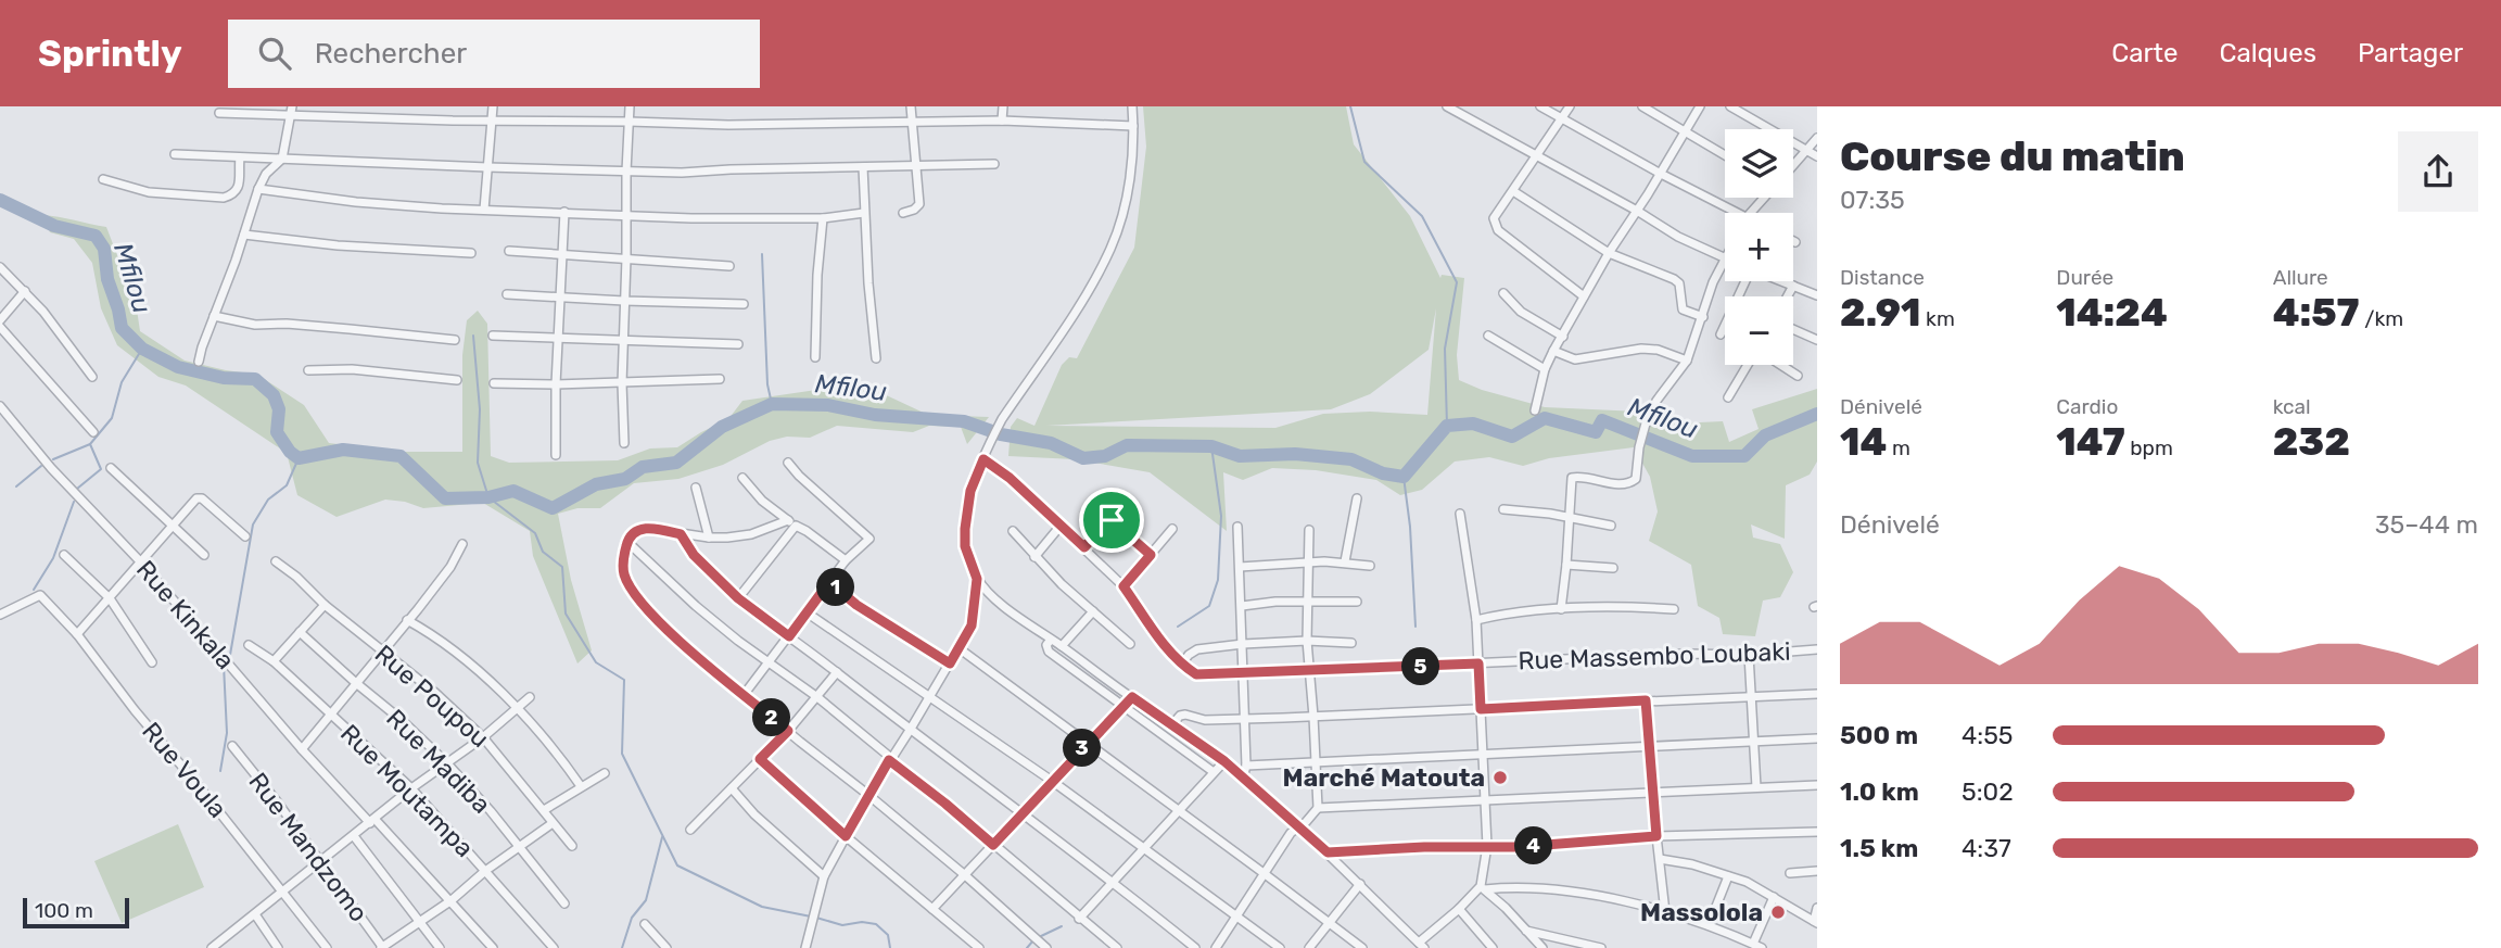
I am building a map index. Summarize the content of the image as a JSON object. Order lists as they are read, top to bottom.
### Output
{
  "streets": {
    "street": [
      "Rue Kinkala",
      "Rue Massembo Loubaki",
      "Rue Poupou",
      "Rue Madiba",
      "Rue Voula",
      "Rue Moutampa",
      "Rue Mandzomo"
    ]
  },
  "water": ["Mfilou"],
  "places": ["Marché Matouta", "Massolola"],
  "scale_bar": "100 m",
  "page": {
    "header": "Sprintly",
    "search": "Rechercher",
    "nav": ["Carte", "Calques", "Partager"],
    "heading": ["Course du matin", "07:35"],
    "map_buttons": ["+", "−"],
    "stats": [
      ["Distance", "2.91 km"],
      ["Durée", "14:24"],
      ["Allure", "4:57 /km"],
      ["Dénivelé", "14 m"],
      ["Cardio", "147 bpm"],
      ["kcal", "232"]
    ],
    "chart": ["Dénivelé", "35–44 m"],
    "pins": [
      "1",
      "5",
      "2",
      "3",
      "4"
    ],
    "list": [
      {
        "name": "500 m",
        "note": "4:55"
      },
      {
        "name": "1.0 km",
        "note": "5:02"
      },
      {
        "name": "1.5 km",
        "note": "4:37"
      }
    ],
    "scale": "100 m"
  }
}
